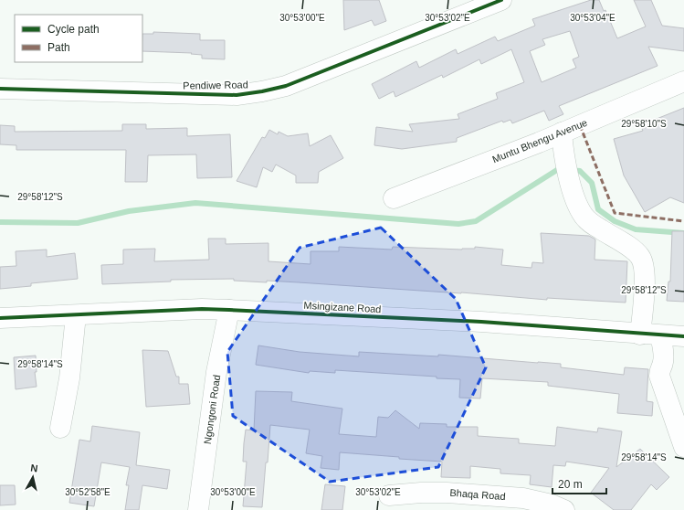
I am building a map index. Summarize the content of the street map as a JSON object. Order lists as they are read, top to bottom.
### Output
{
  "streets": {
    "street": [
      "Pendiwe Road",
      "Muntu Bhengu Avenue",
      "Msingizane Road",
      "Ngongoni Road",
      "Bhaqa Road"
    ]
  },
  "crossings": [
    ["Msingizane Road", "Ngongoni Road"]
  ],
  "legend": ["Cycle path", "Path"],
  "scale_bar": "20 m",
  "north": "top",
  "coordinates": [
    "30°53'00\"E",
    "30°53'02\"E",
    "30°53'04\"E",
    "29°58'10\"S",
    "29°58'12\"S",
    "29°58'14\"S",
    "30°52'58\"E"
  ]
}
